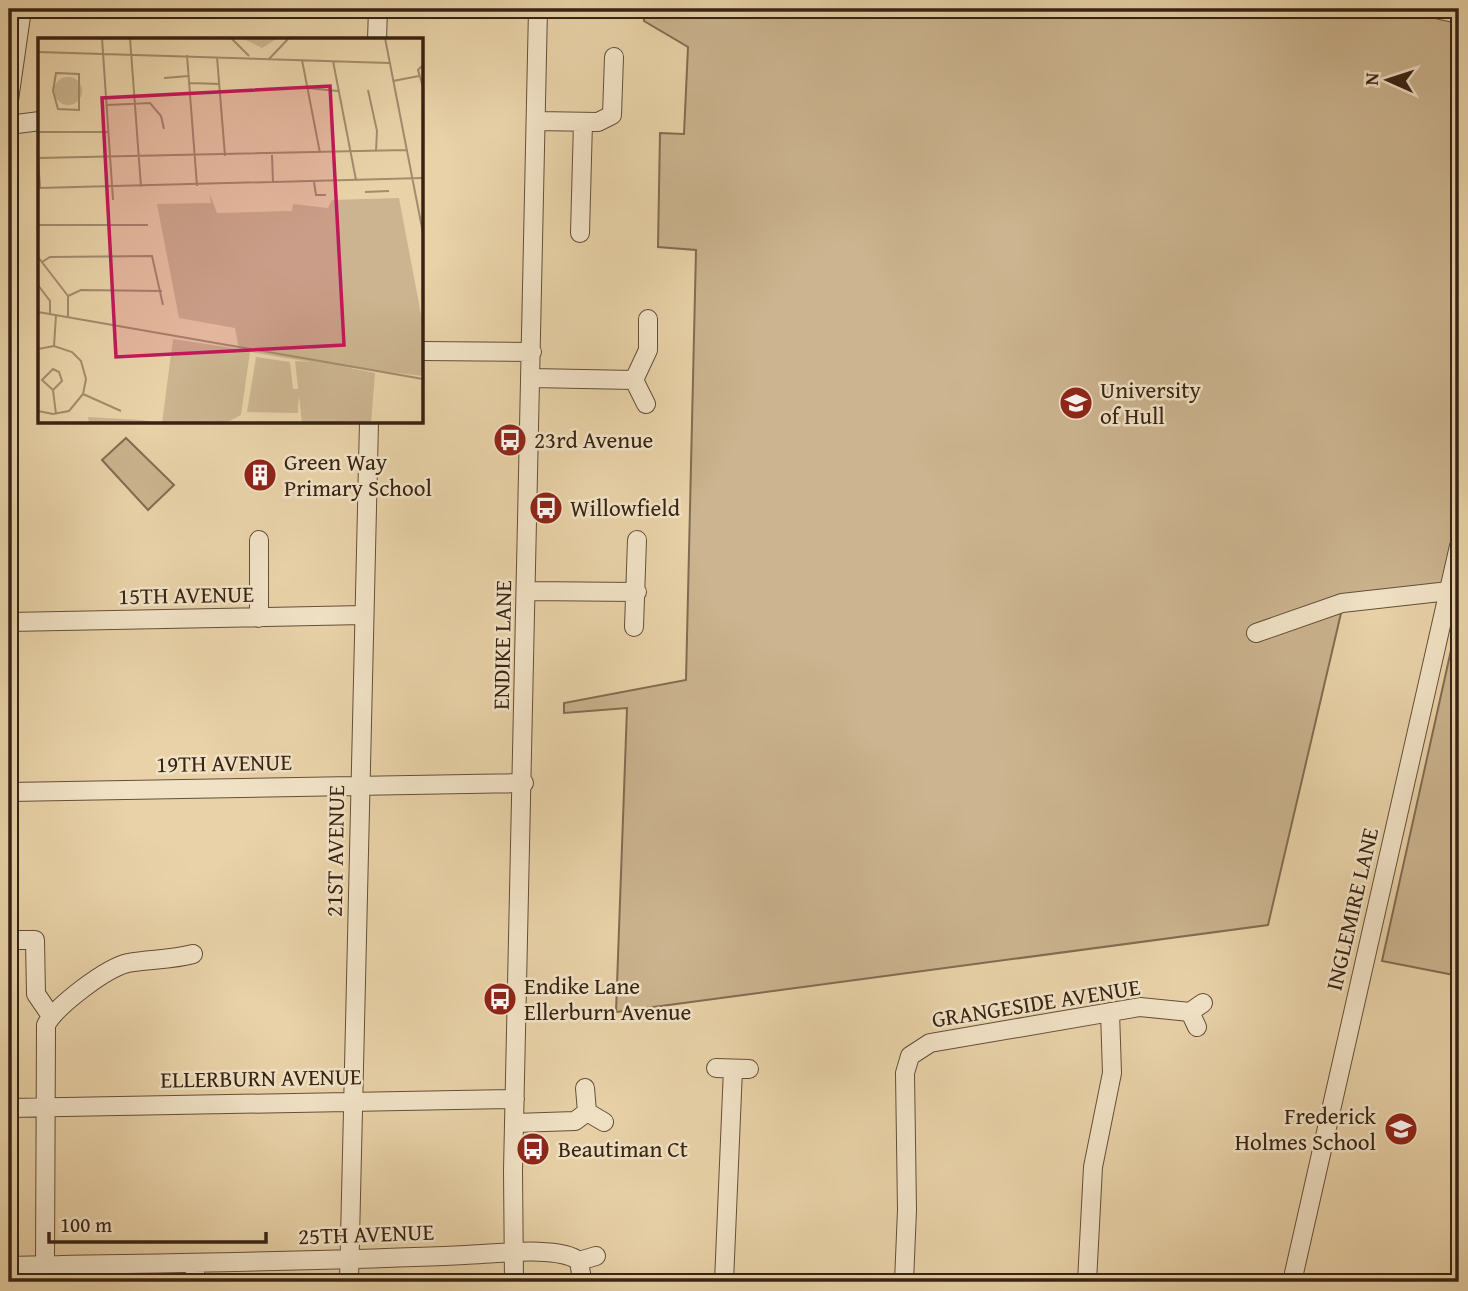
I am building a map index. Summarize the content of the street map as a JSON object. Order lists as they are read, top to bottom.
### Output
{
  "streets": {
    "street": [
      "15TH AVENUE",
      "ENDIKE LANE",
      "19TH AVENUE",
      "21ST AVENUE",
      "INGLEMIRE LANE",
      "GRANGESIDE AVENUE",
      "ELLERBURN AVENUE",
      "25TH AVENUE"
    ]
  },
  "crossings": [
    ["15TH AVENUE", "21ST AVENUE"],
    ["ENDIKE LANE", "19TH AVENUE"],
    ["ENDIKE LANE", "ELLERBURN AVENUE"],
    ["ENDIKE LANE", "25TH AVENUE"],
    ["19TH AVENUE", "21ST AVENUE"],
    ["21ST AVENUE", "ELLERBURN AVENUE"],
    ["21ST AVENUE", "25TH AVENUE"]
  ],
  "places": {
    "school or university": ["University of Hull", "Frederick Holmes School"],
    "bus stop": [
      "23rd Avenue",
      "Willowfield",
      "Endike Lane Ellerburn Avenue",
      "Beautiman Ct"
    ],
    "building": ["Green Way Primary School"]
  },
  "scale_bar": "100 m",
  "north": "left"
}
